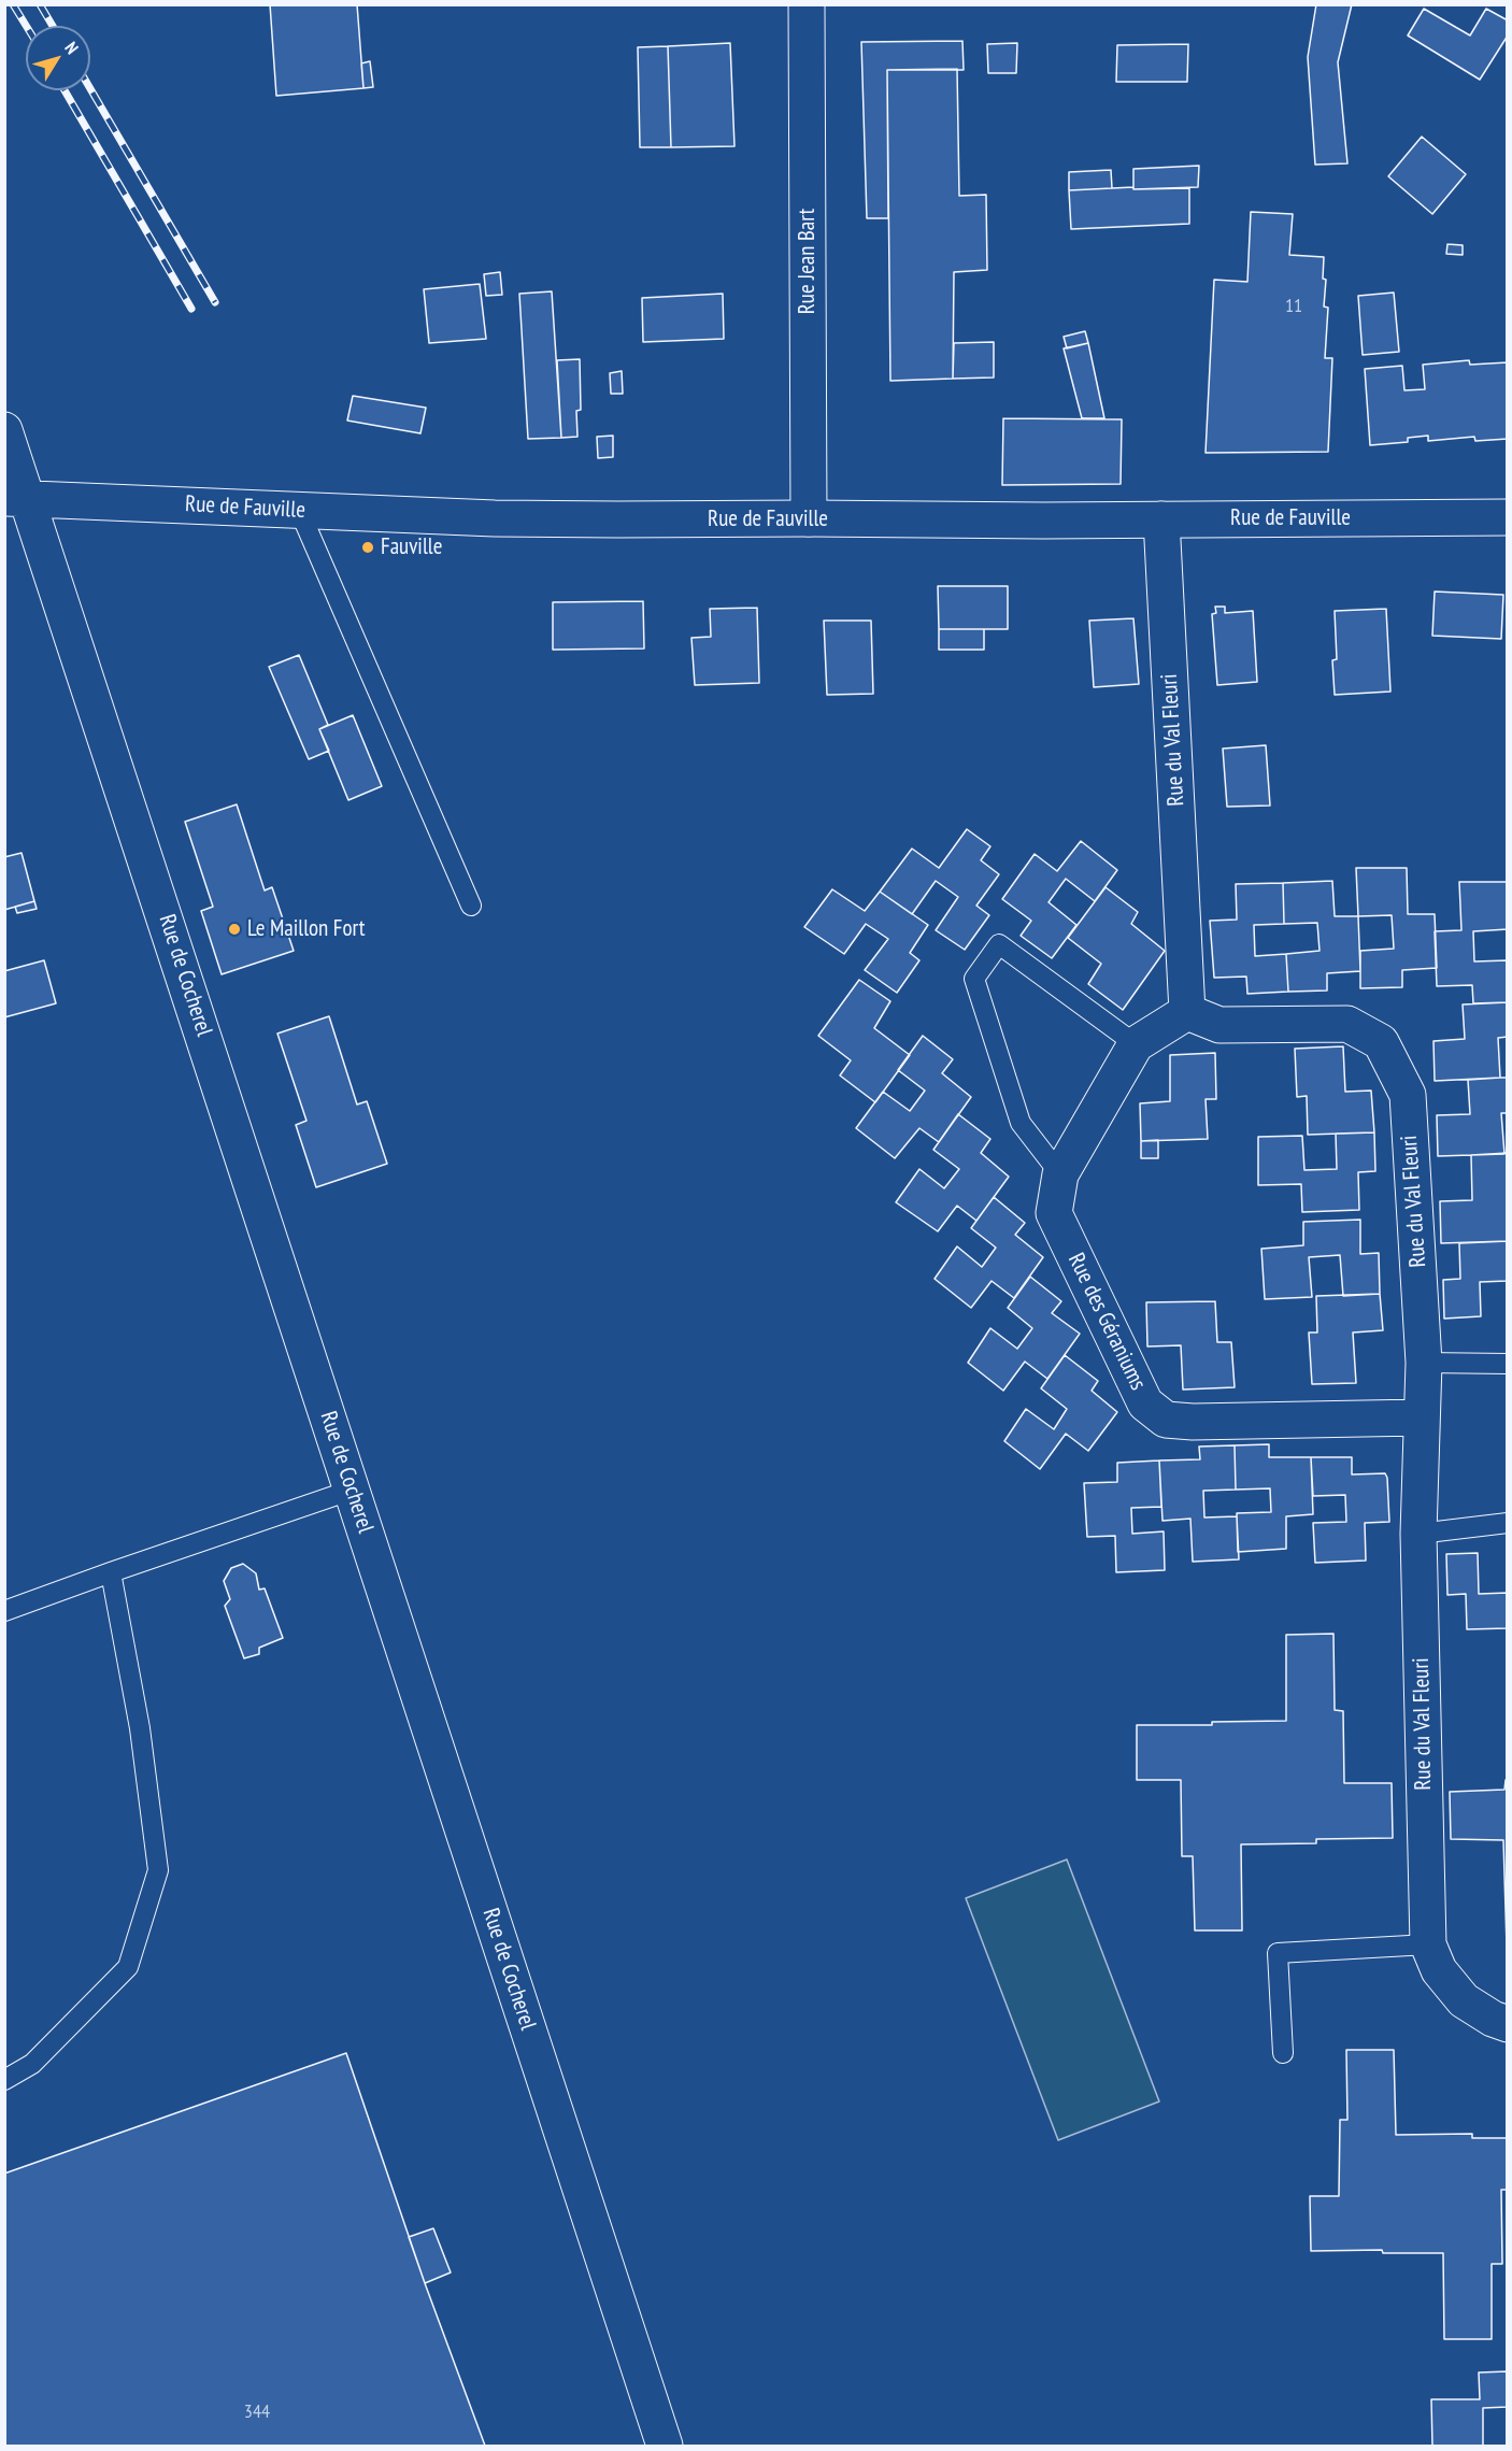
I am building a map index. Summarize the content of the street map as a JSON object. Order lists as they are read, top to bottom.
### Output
{
  "streets": {
    "street": [
      "Rue Jean Bart",
      "Rue de Fauville",
      "Rue du Val Fleuri",
      "Rue de Cocherel",
      "Rue des Géraniums"
    ]
  },
  "crossings": [
    ["Rue Jean Bart", "Rue de Fauville"],
    ["Rue de Fauville", "Rue du Val Fleuri"],
    ["Rue de Fauville", "Rue de Cocherel"],
    ["Rue du Val Fleuri", "Rue des Géraniums"]
  ],
  "places": ["Fauville", "Le Maillon Fort"],
  "house_numbers": ["11", "344"],
  "north": "top right"
}
